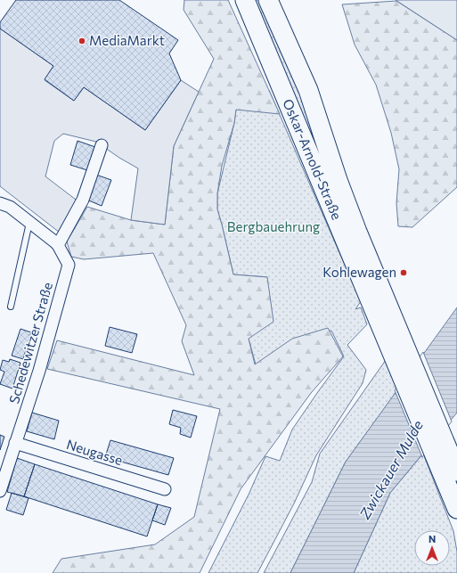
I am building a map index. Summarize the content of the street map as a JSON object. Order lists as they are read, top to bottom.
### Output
{
  "streets": {
    "main road": ["Oskar-Arnold-Straße"],
    "street": ["Schedewitzer Straße", "Neugasse"]
  },
  "crossings": [
    ["Schedewitzer Straße", "Neugasse"]
  ],
  "water": ["Zwickauer Mulde"],
  "parks": ["Bergbauehrung"],
  "places": ["MediaMarkt", "Kohlewagen"],
  "north": "top"
}
